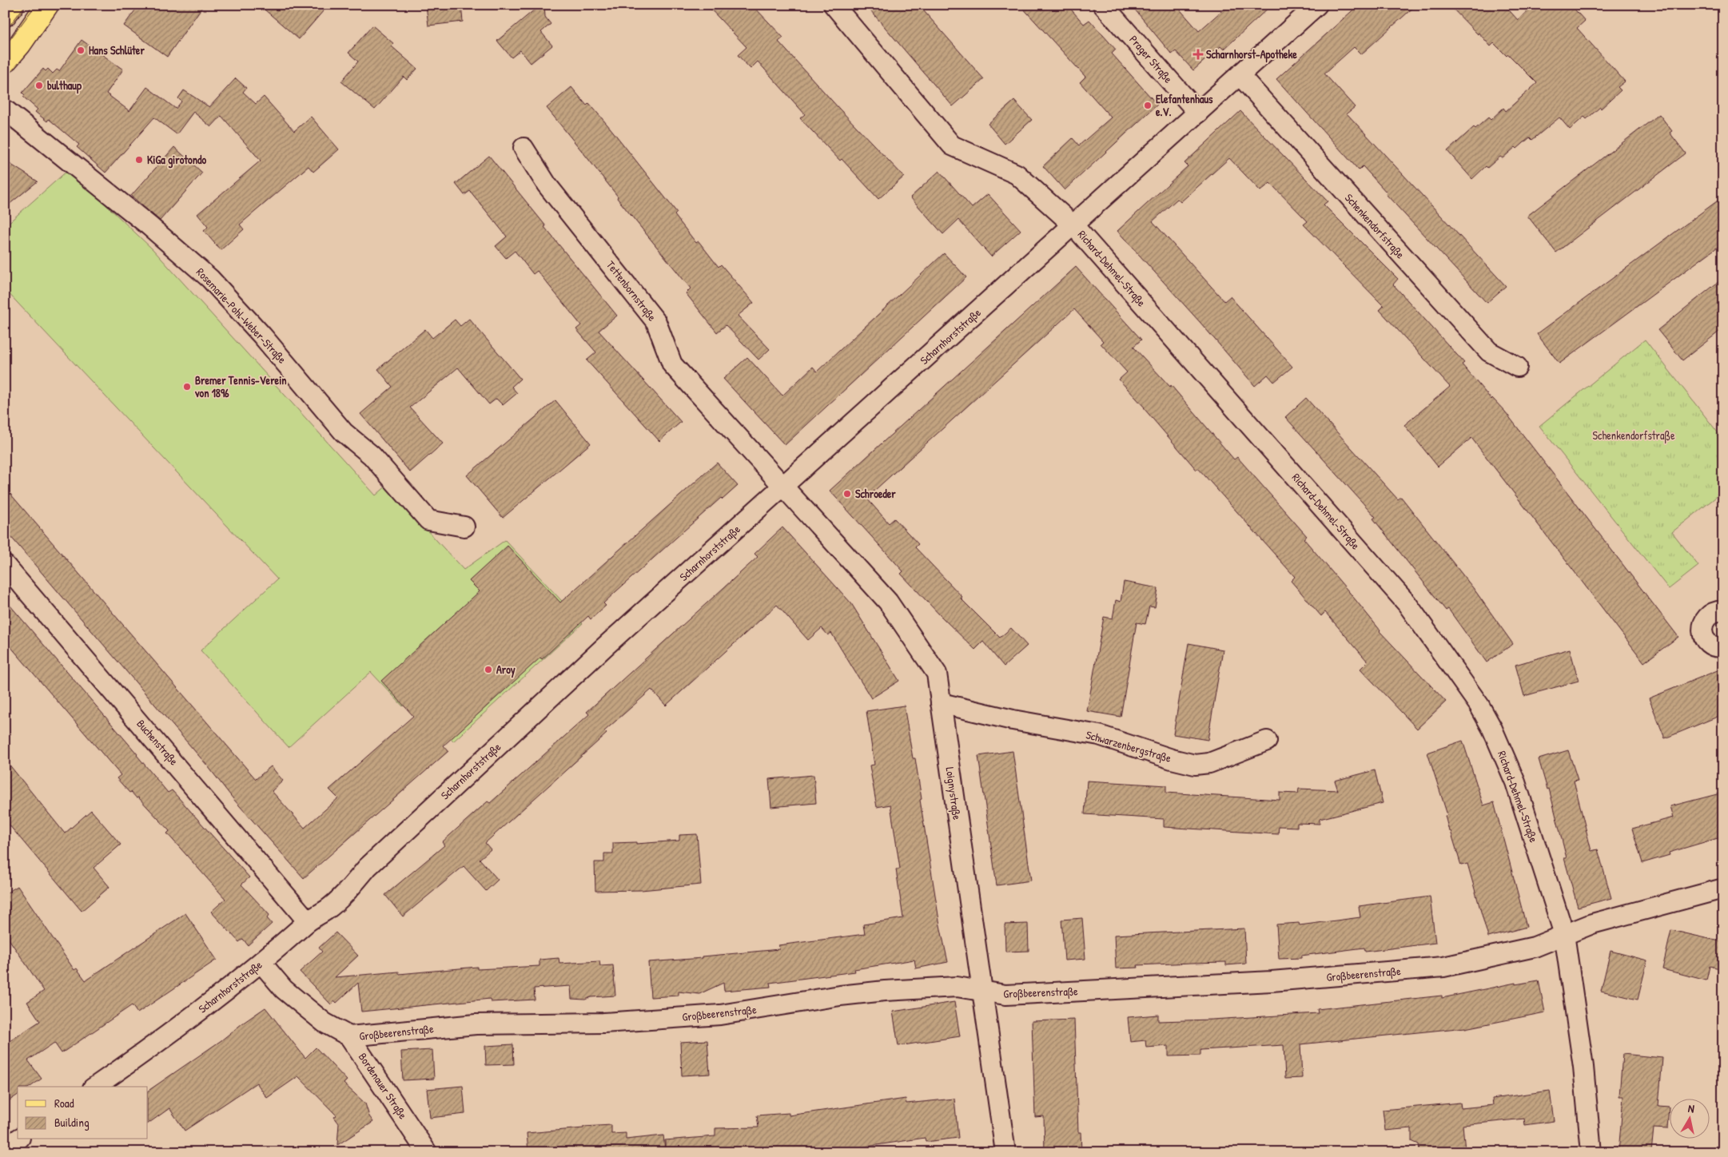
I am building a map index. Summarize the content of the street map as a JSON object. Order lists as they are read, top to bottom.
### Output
{
  "streets": {
    "street": [
      "Prager Straße",
      "Schenkendorfstraße",
      "Richard-Dehmel-Straße",
      "Tettenbornstraße",
      "Rosemarie-Pohl-Weber-Straße",
      "Scharnhorststraße",
      "Buchenstraße",
      "Schwarzenbergstraße",
      "Loignystraße",
      "Großbeerenstraße",
      "Bordenauer Straße"
    ]
  },
  "crossings": [
    ["Prager Straße", "Scharnhorststraße"],
    ["Schenkendorfstraße", "Scharnhorststraße"],
    ["Richard-Dehmel-Straße", "Scharnhorststraße"],
    ["Richard-Dehmel-Straße", "Großbeerenstraße"],
    ["Tettenbornstraße", "Scharnhorststraße"],
    ["Tettenbornstraße", "Loignystraße"],
    ["Scharnhorststraße", "Buchenstraße"],
    ["Scharnhorststraße", "Loignystraße"],
    ["Scharnhorststraße", "Bordenauer Straße"],
    ["Schwarzenbergstraße", "Loignystraße"],
    ["Loignystraße", "Großbeerenstraße"],
    ["Großbeerenstraße", "Bordenauer Straße"]
  ],
  "parks": ["Schenkendorfstraße"],
  "places": {
    "other": [
      "Hans Schlüter",
      "bulthaup",
      "Elefantenhaus e.V.",
      "KiGa girotondo",
      "Bremer Tennis-Verein von 1896",
      "Schroeder",
      "Aroy"
    ],
    "health": ["Scharnhorst-Apotheke"]
  },
  "legend": ["Road", "Building"],
  "north": "top"
}
